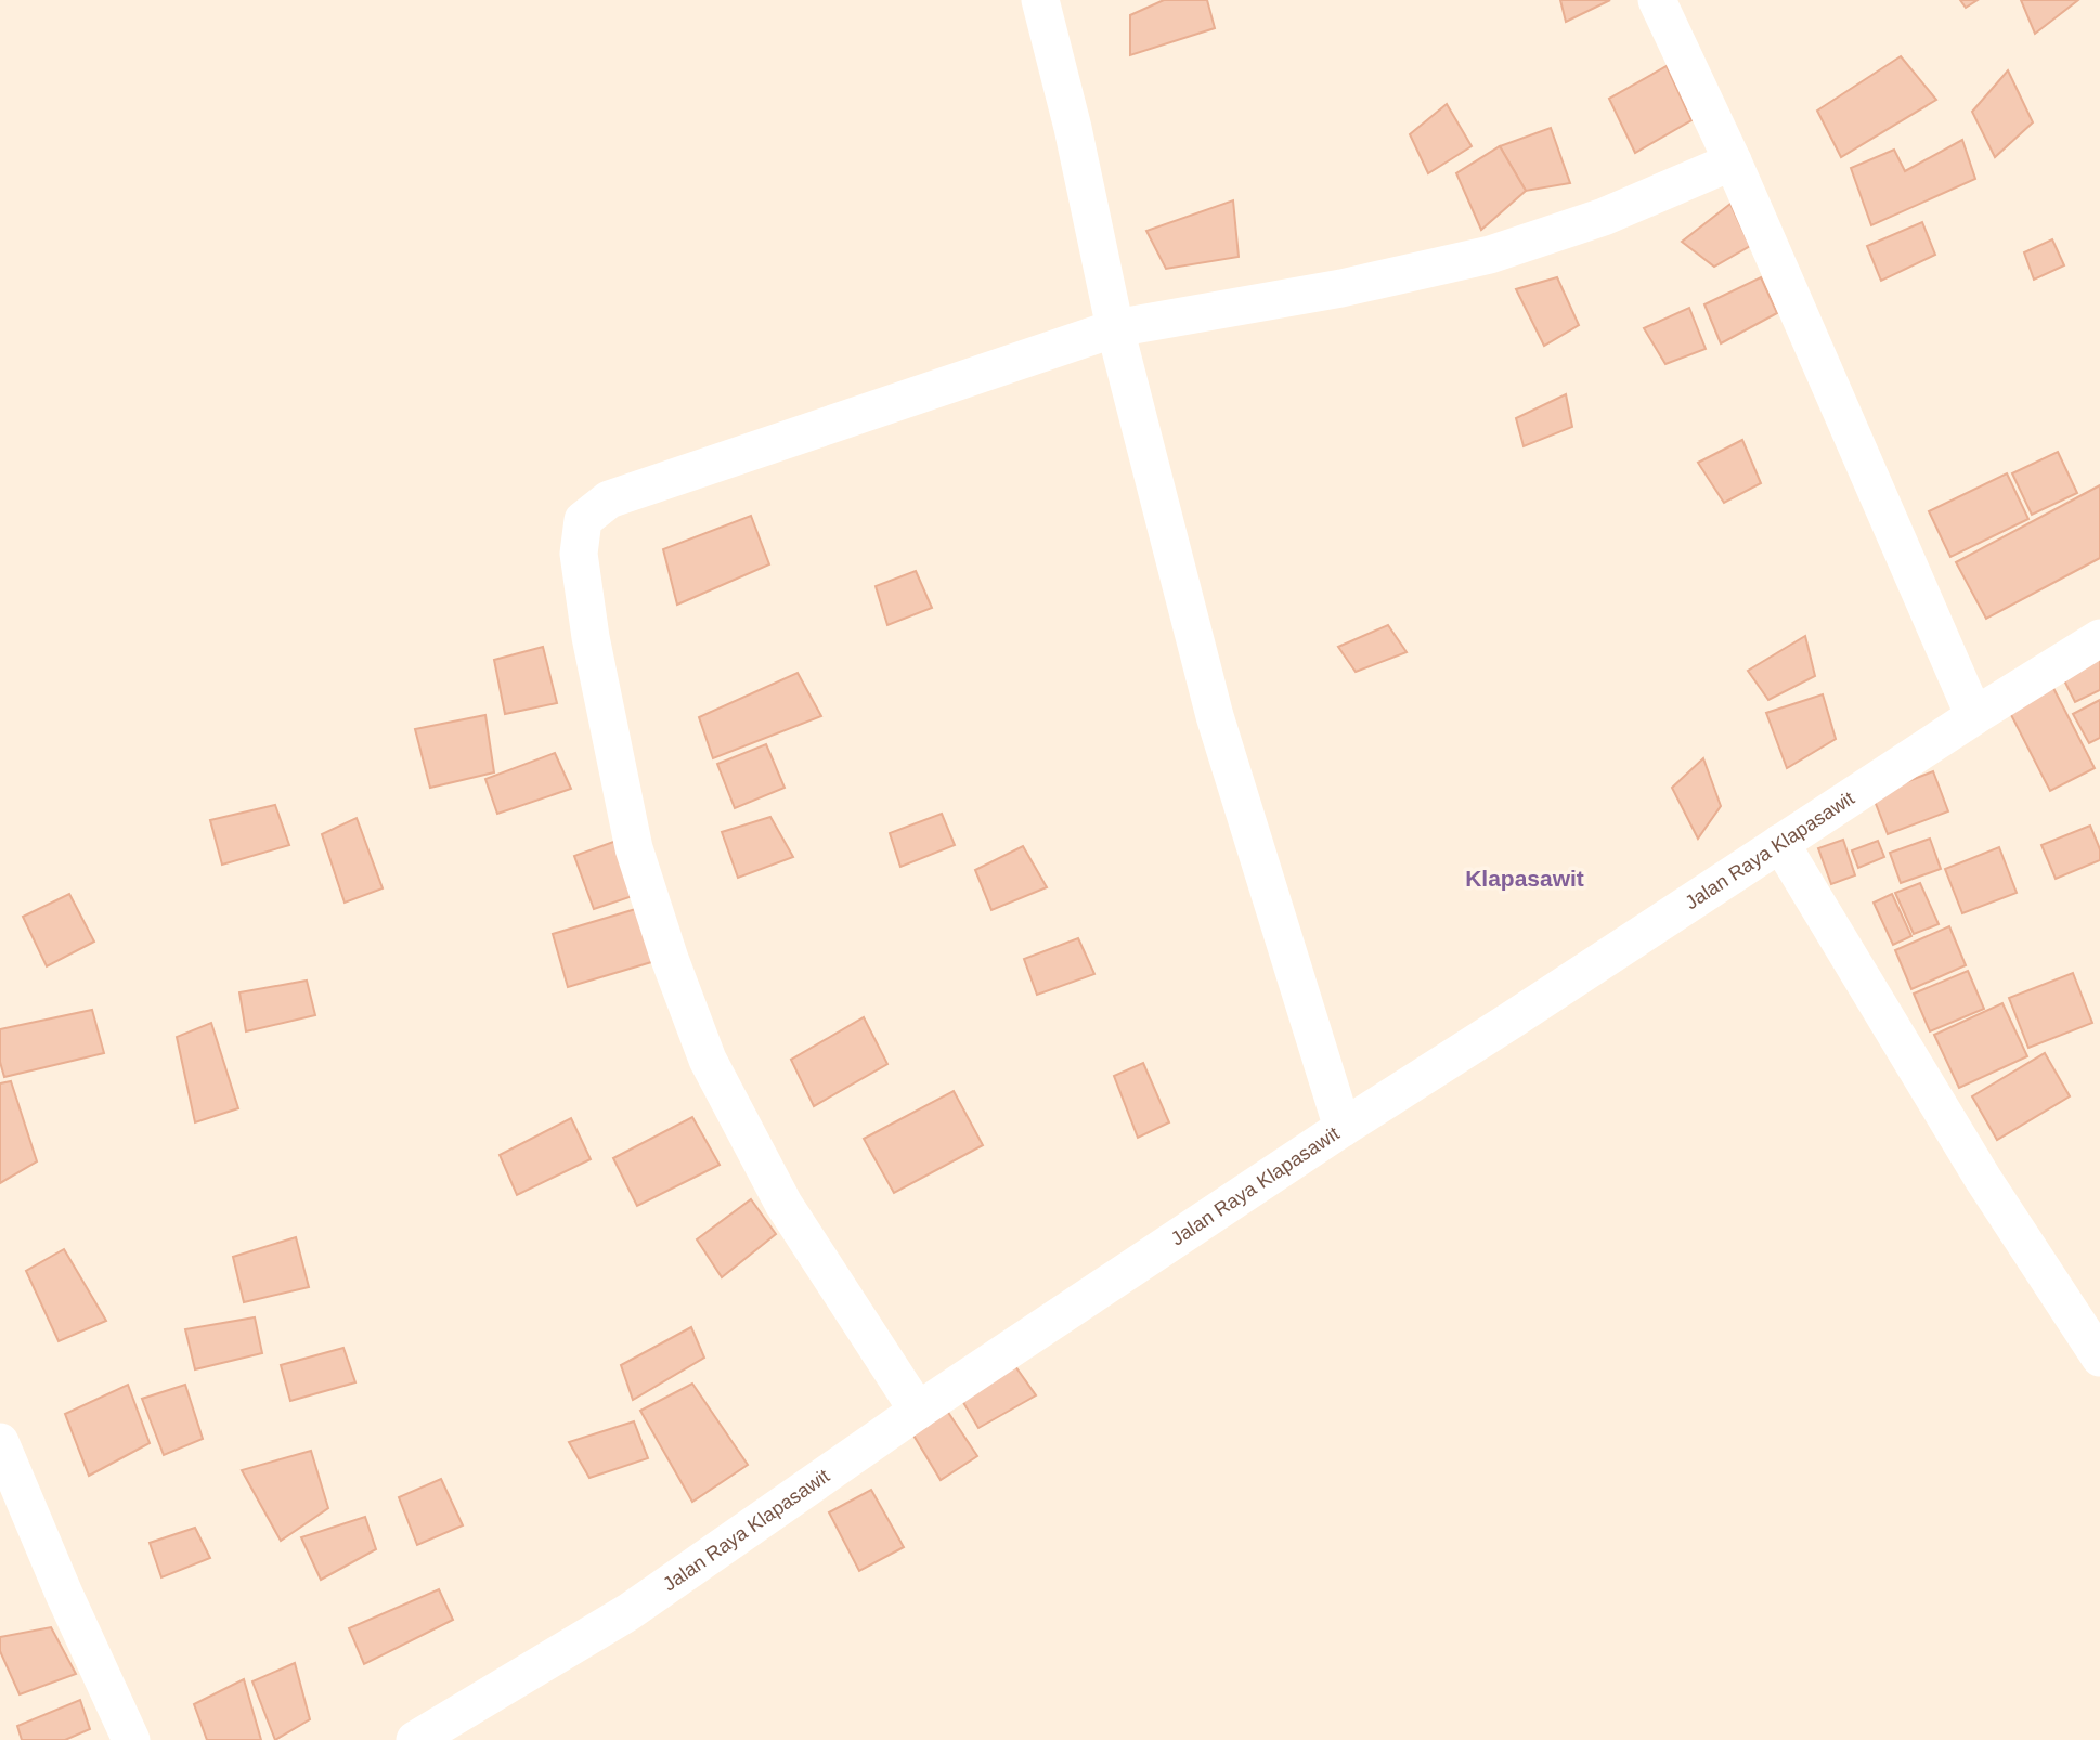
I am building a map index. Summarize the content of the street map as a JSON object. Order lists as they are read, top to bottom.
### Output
{
  "streets": {
    "street": ["Jalan Raya Klapasawit"]
  },
  "districts": ["Klapasawit"]
}
